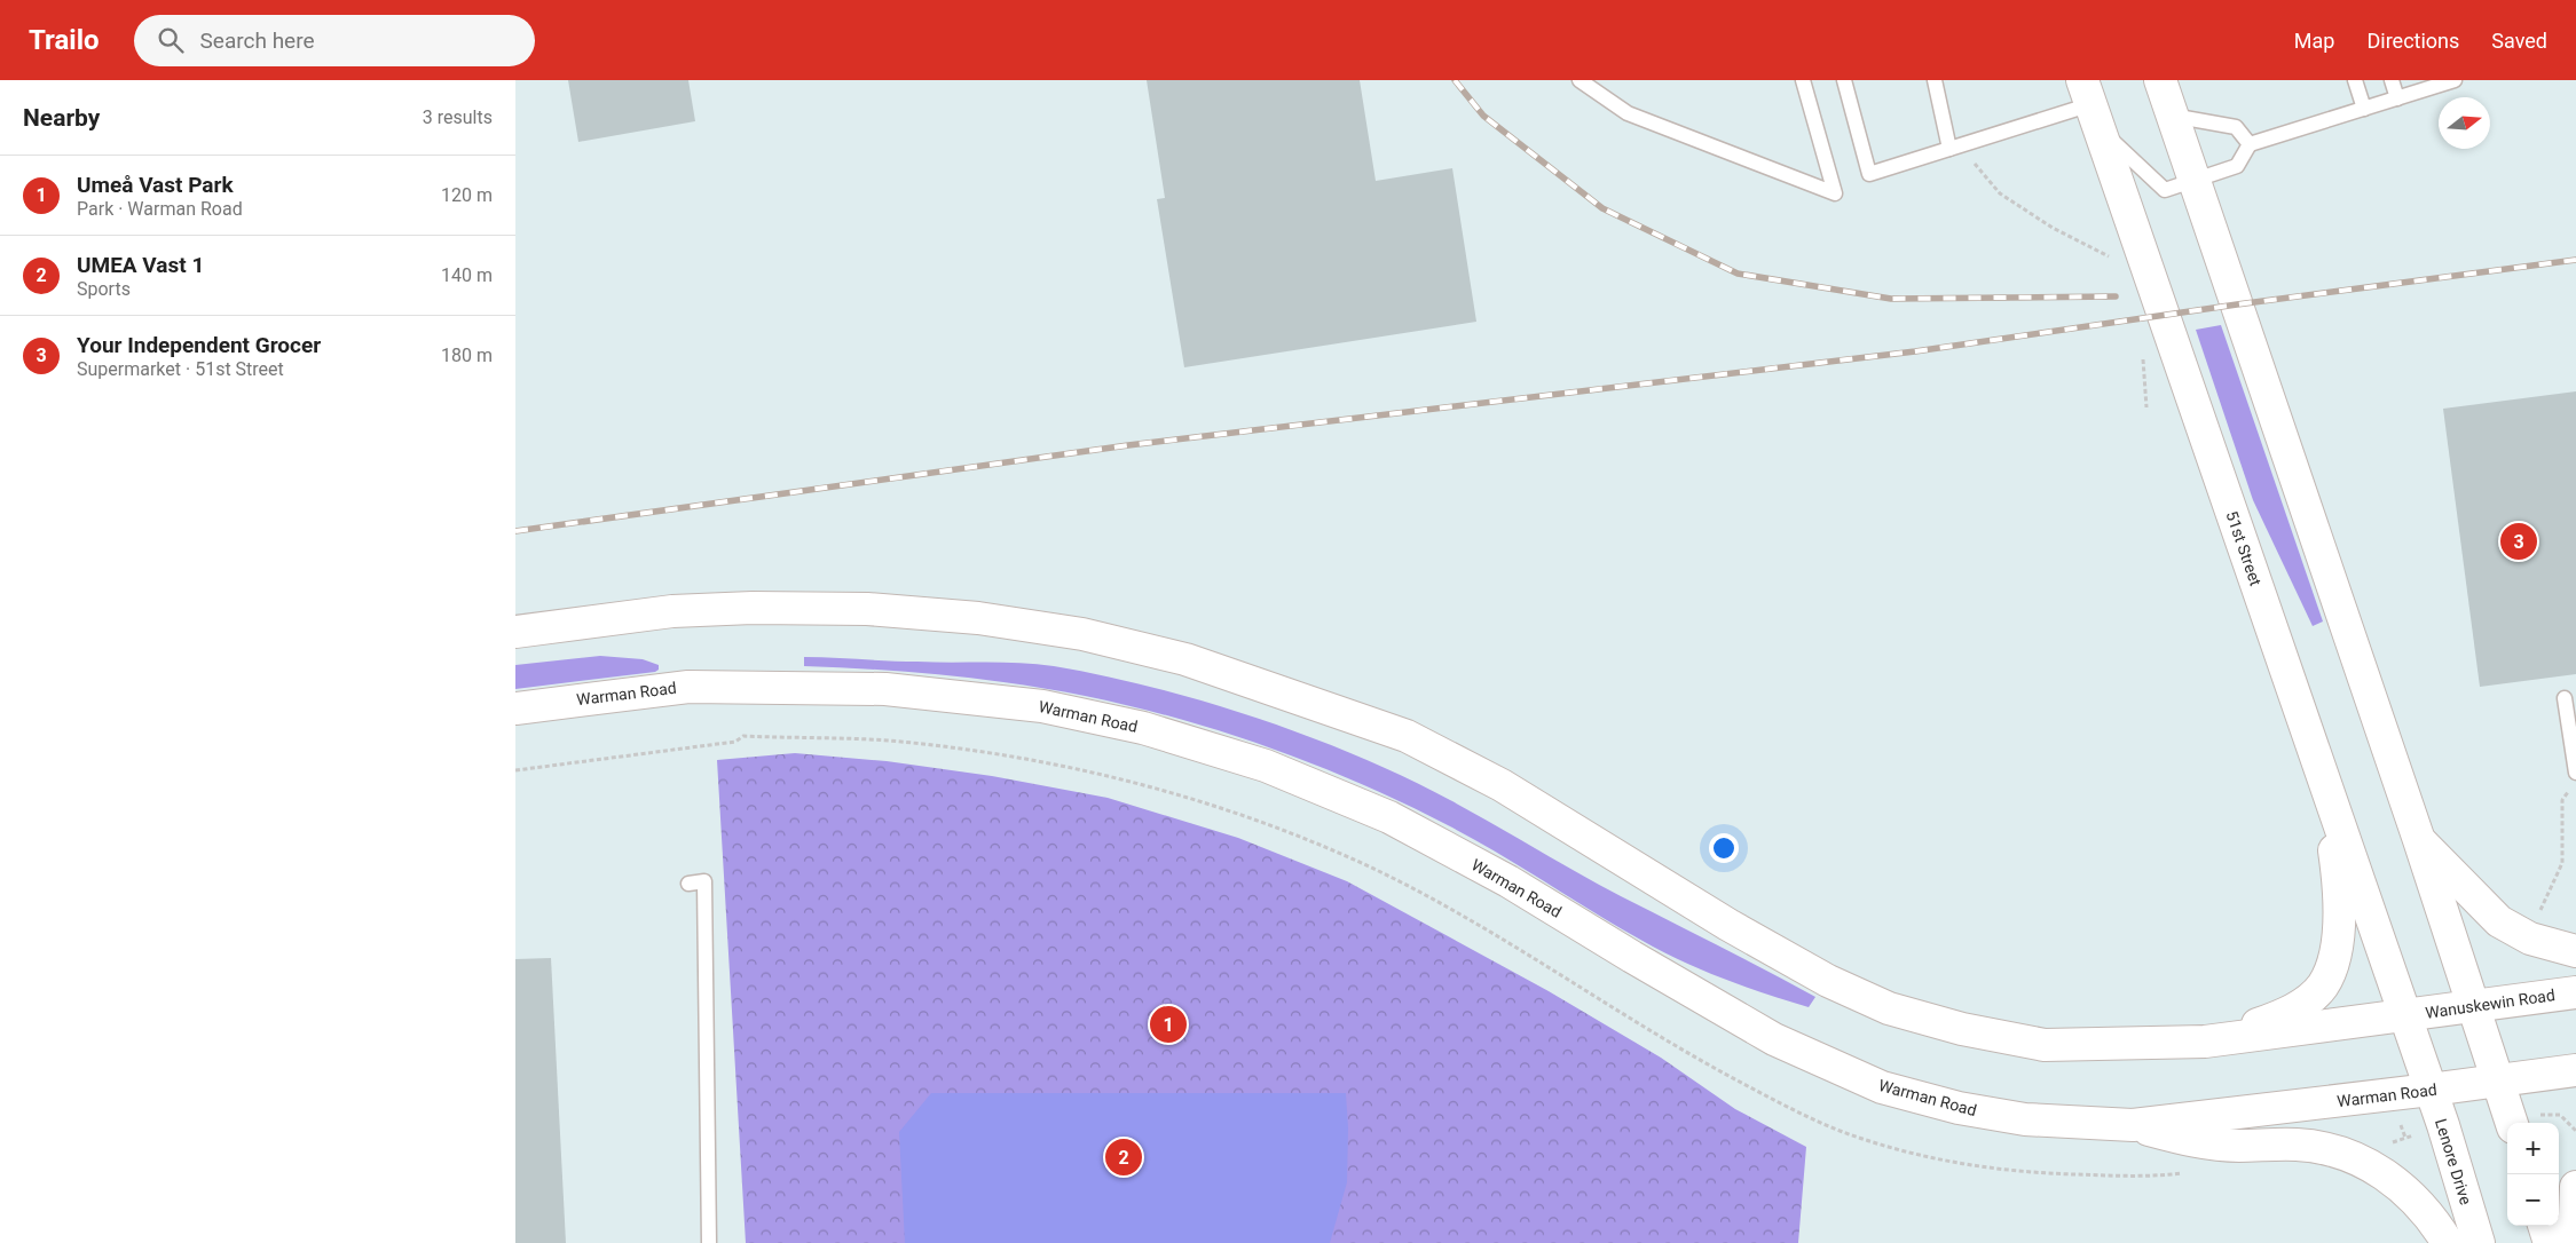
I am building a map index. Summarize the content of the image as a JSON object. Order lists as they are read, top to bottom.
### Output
{
  "streets": {
    "main road": [
      "51st Street",
      "Warman Road",
      "Wanuskewin Road",
      "Lenore Drive"
    ]
  },
  "crossings": [
    ["51st Street", "Wanuskewin Road"],
    ["51st Street", "Lenore Drive"],
    ["Warman Road", "Lenore Drive"],
    ["Wanuskewin Road", "Lenore Drive"]
  ],
  "north": "right",
  "page": {
    "header": "Trailo",
    "search": "Search here",
    "nav": ["Map", "Directions", "Saved"],
    "heading": ["Nearby", "3 results"],
    "list": [
      {
        "mark": "1",
        "name": "Umeå Vast Park",
        "note": "Park · Warman Road",
        "value": "120 m"
      },
      {
        "mark": "2",
        "name": "UMEA Vast 1",
        "note": "Sports",
        "value": "140 m"
      },
      {
        "mark": "3",
        "name": "Your Independent Grocer",
        "note": "Supermarket · 51st Street",
        "value": "180 m"
      }
    ],
    "pins": ["3", "1", "2"],
    "map_buttons": ["+", "−"]
  }
}
